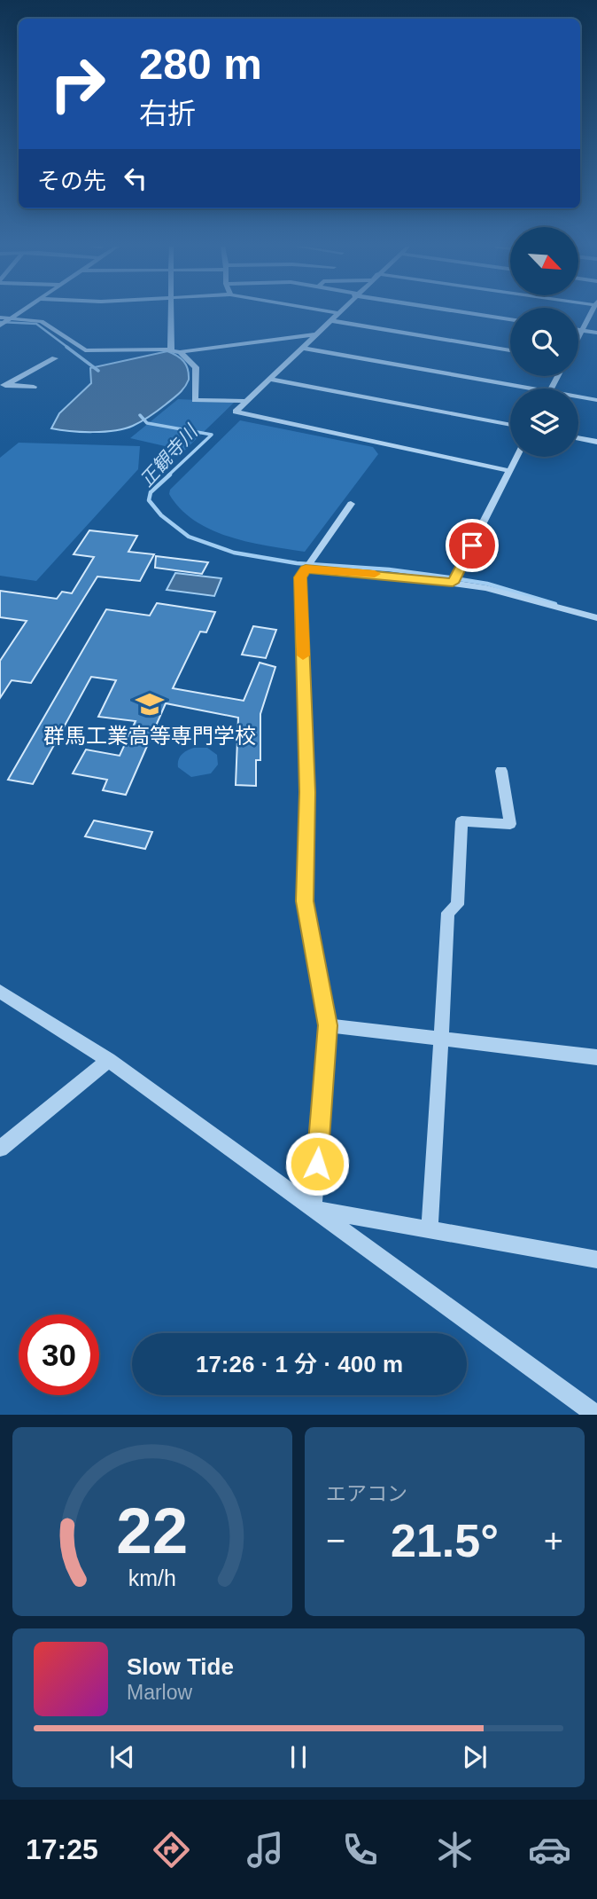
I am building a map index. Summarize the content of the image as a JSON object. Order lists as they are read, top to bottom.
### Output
{
  "water": ["正観寺川"],
  "places": {
    "school or university": ["群馬工業高等専門学校"]
  },
  "north": "bottom right",
  "page": {
    "turn": ["280 m", "右折"],
    "then": "その先",
    "limit": "30",
    "trip": "17:26 · 1 分 · 400 m",
    "tile": "エアコン",
    "heat": ["−", "21.5°", "+"],
    "song": ["Slow Tide", "Marlow"],
    "tabs": "17:25",
    "gauge": ["22", "km/h"]
  }
}
